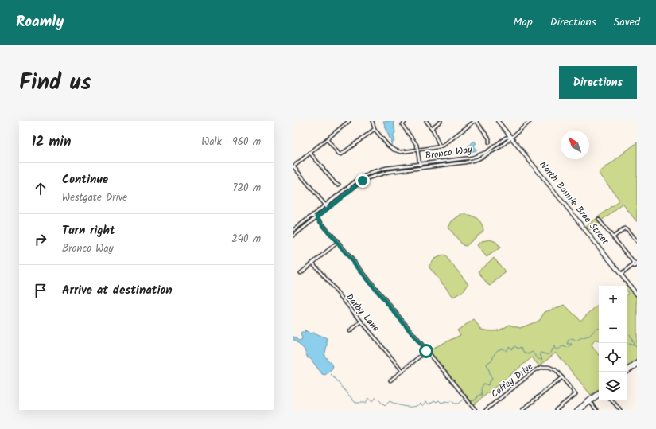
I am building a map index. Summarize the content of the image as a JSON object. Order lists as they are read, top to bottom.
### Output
{
  "streets": {
    "main road": ["North Bonnie Brae Street"],
    "street": ["Bronco Way", "Darby Lane", "Coffey Drive"]
  },
  "crossings": [
    ["Bronco Way", "North Bonnie Brae Street"]
  ],
  "north": "top left",
  "page": {
    "header": "Roamly",
    "nav": ["Map", "Directions", "Saved"],
    "title": "Find us",
    "buttons": "Directions",
    "heading": ["12 min", "Walk · 960 m"],
    "list": [
      ["Continue", "Westgate Drive", "720 m"],
      ["Turn right", "Bronco Way", "240 m"],
      "Arrive at destination"
    ],
    "map_buttons": ["+", "−"]
  }
}
